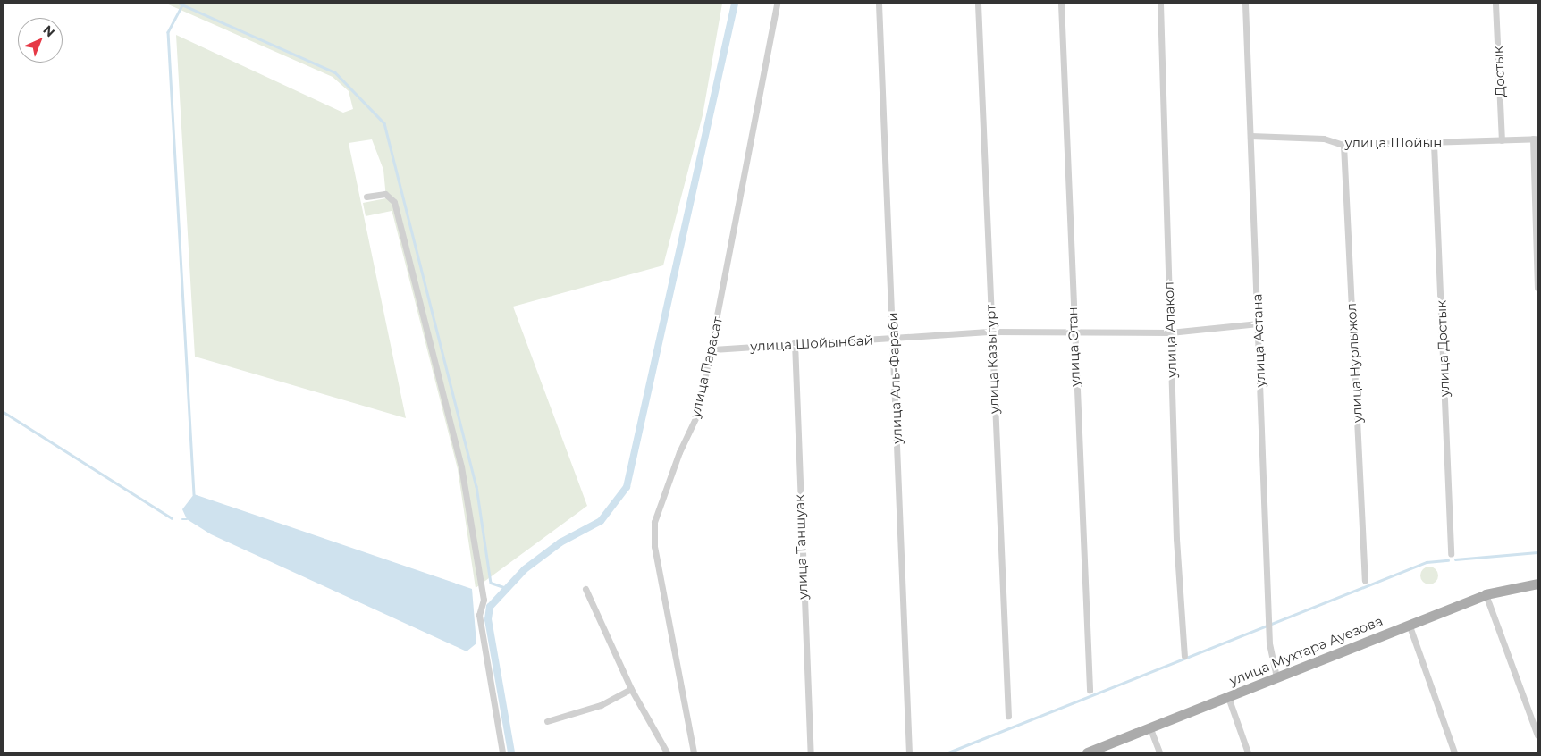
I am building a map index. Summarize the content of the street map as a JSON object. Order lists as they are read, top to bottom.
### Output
{
  "streets": {
    "main road": ["улица Мухтара Ауезова"],
    "street": [
      "Достык",
      "улица Шойын",
      "улица Алакол",
      "улица Астана",
      "улица Шойынбай",
      "улица Отан",
      "улица Достык",
      "улица Казыгурт",
      "улица Нурлыжол",
      "улица Парасат",
      "улица Аль-Фараби",
      "улица Таншуак"
    ]
  },
  "crossings": [
    ["Достык", "улица Шойын"],
    ["улица Шойын", "улица Астана"],
    ["улица Шойын", "улица Достык"],
    ["улица Шойын", "улица Нурлыжол"],
    ["улица Алакол", "улица Шойынбай"],
    ["улица Астана", "улица Шойынбай"],
    ["улица Астана", "улица Мухтара Ауезова"],
    ["улица Шойынбай", "улица Отан"],
    ["улица Шойынбай", "улица Казыгурт"],
    ["улица Шойынбай", "улица Парасат"],
    ["улица Шойынбай", "улица Аль-Фараби"],
    ["улица Шойынбай", "улица Таншуак"]
  ],
  "north": "top right"
}
